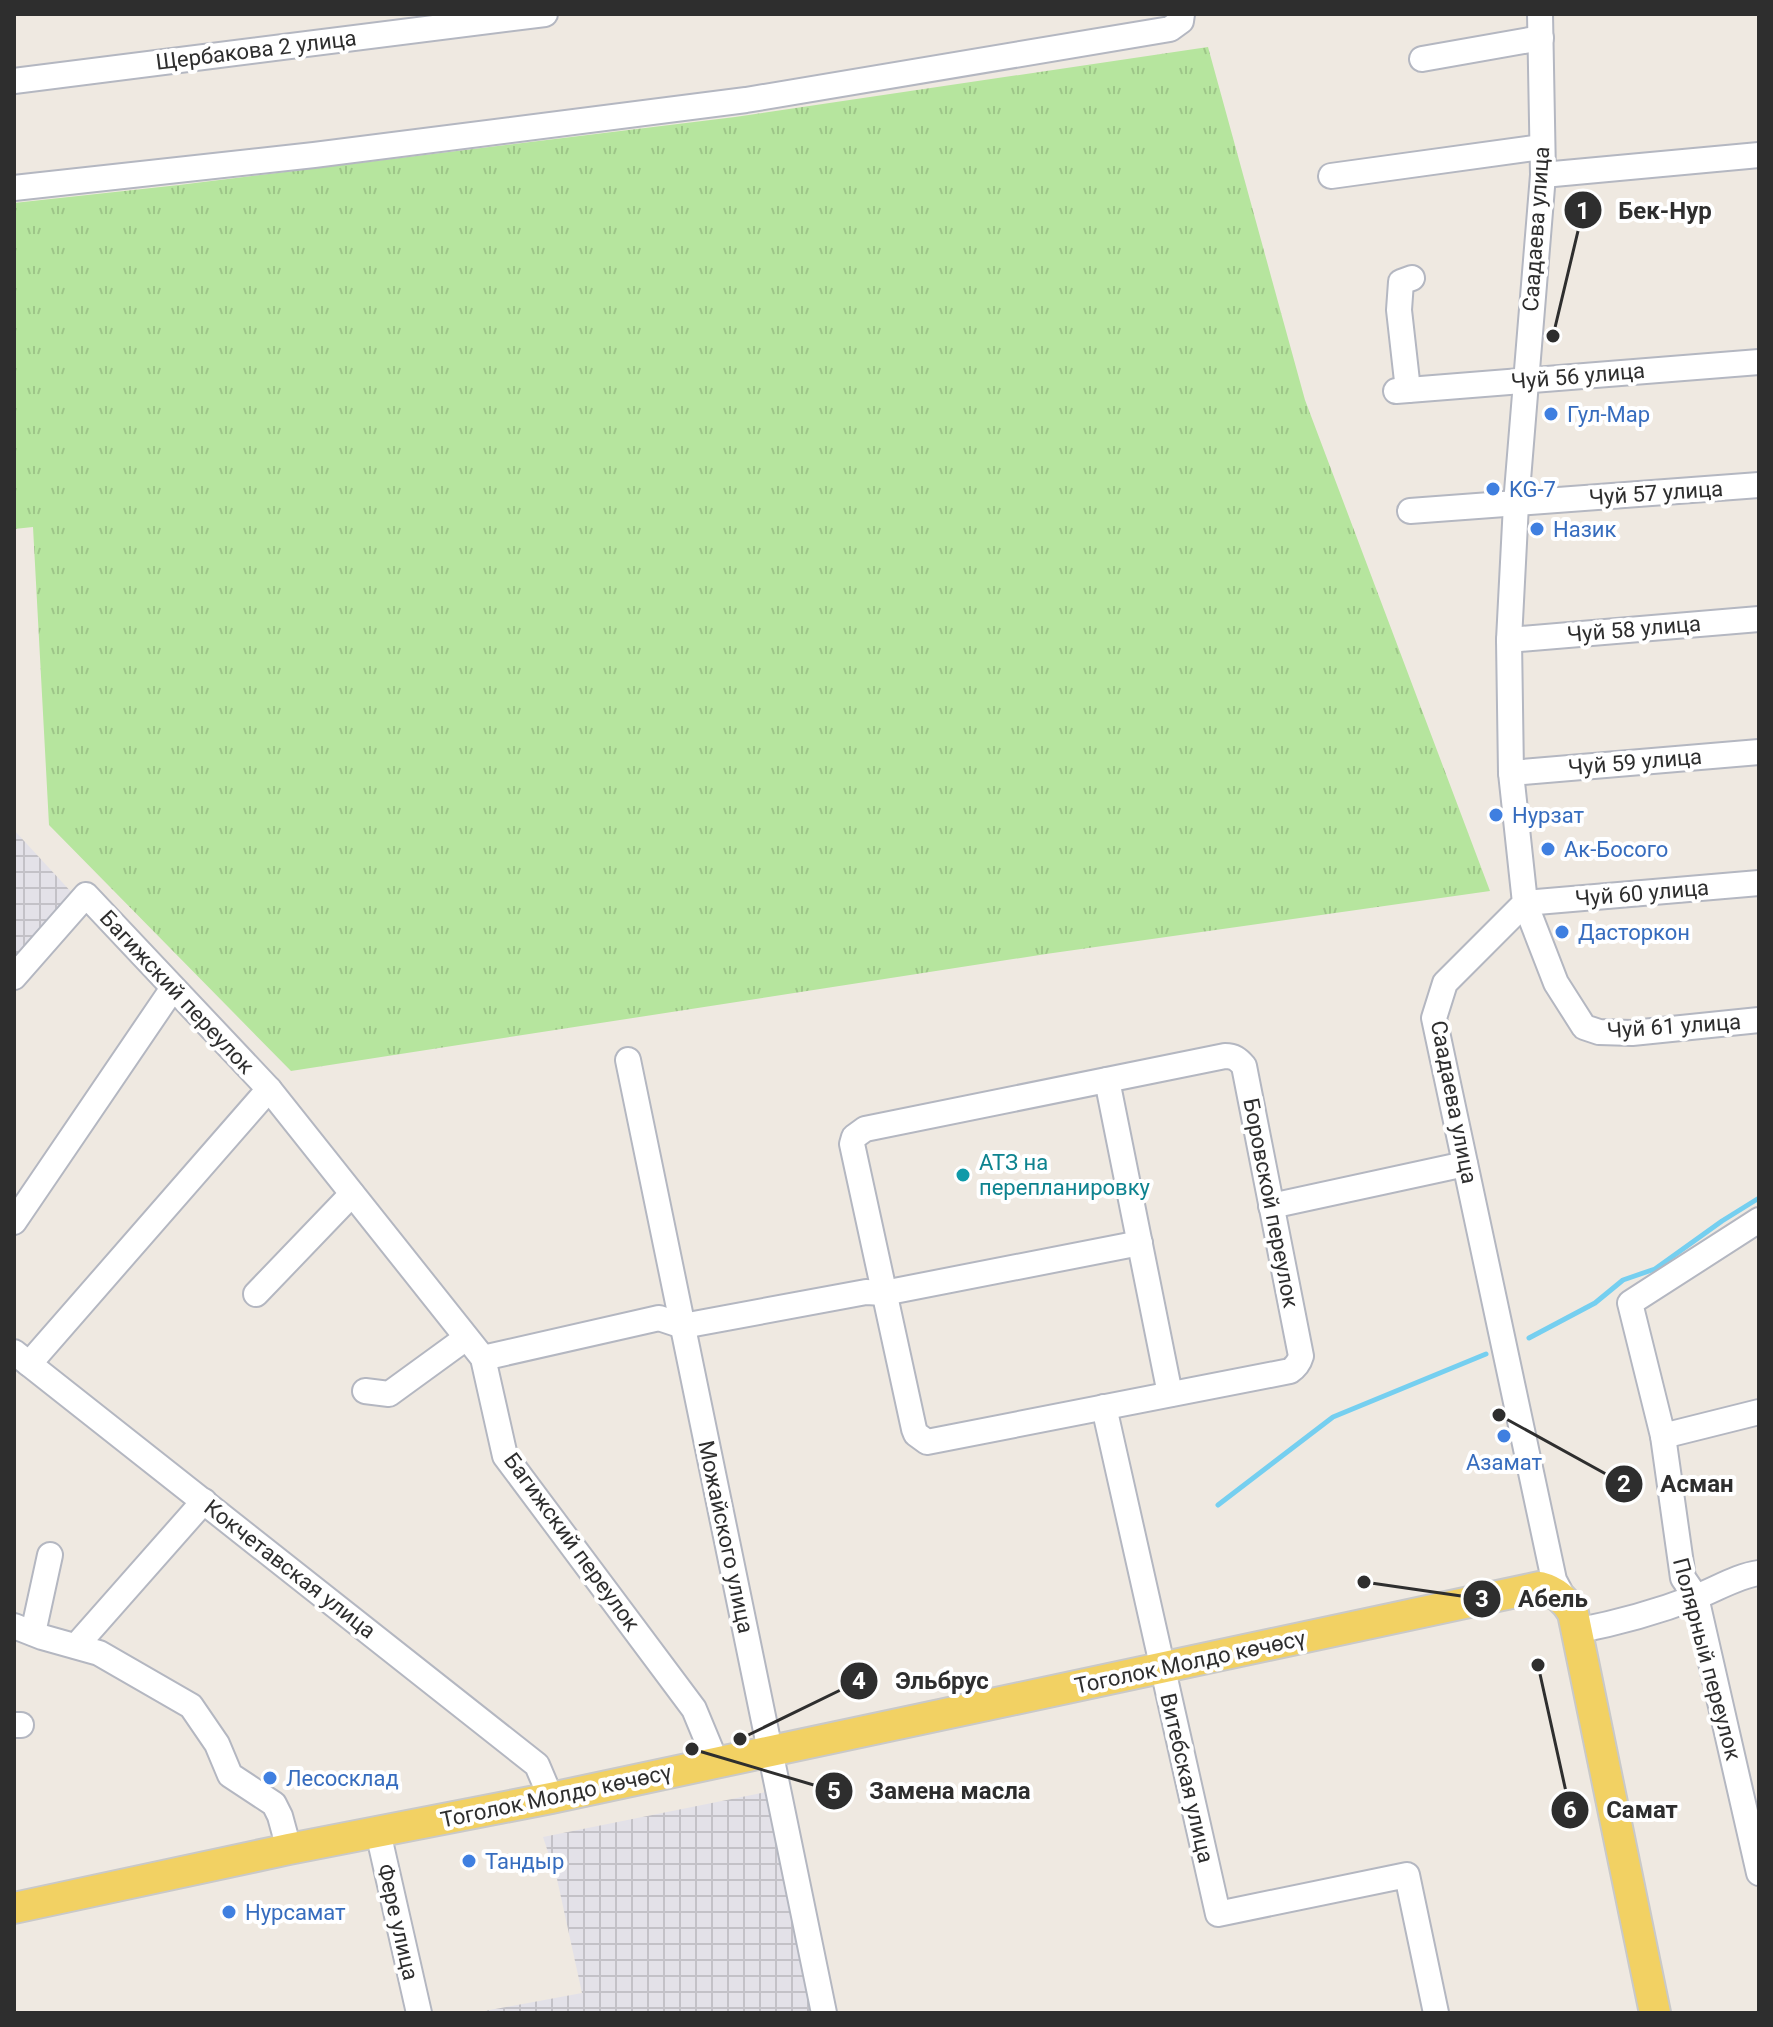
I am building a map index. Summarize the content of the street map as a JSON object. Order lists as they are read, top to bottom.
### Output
{
  "streets": {
    "main road": ["Саадаева улица", "Тоголок Молдо көчөсү"],
    "street": [
      "Щербакова 2 улица",
      "Чуй 56 улица",
      "Чуй 57 улица",
      "Чуй 58 улица",
      "Чуй 59 улица",
      "Чуй 60 улица",
      "Багижский переулок",
      "Чуй 61 улица",
      "Боровской переулок",
      "Можайского улица",
      "Кокчетавская улица",
      "Полярный переулок",
      "Витебская улица",
      "Фере улица"
    ]
  },
  "crossings": [
    ["Саадаева улица", "Чуй 56 улица"],
    ["Саадаева улица", "Чуй 57 улица"],
    ["Саадаева улица", "Чуй 58 улица"],
    ["Саадаева улица", "Чуй 59 улица"],
    ["Саадаева улица", "Чуй 60 улица"],
    ["Саадаева улица", "Чуй 61 улица"],
    ["Саадаева улица", "Тоголок Молдо көчөсү"],
    ["Чуй 60 улица", "Чуй 61 улица"],
    ["Багижский переулок", "Кокчетавская улица"],
    ["Багижский переулок", "Тоголок Молдо көчөсү"],
    ["Боровской переулок", "Витебская улица"],
    ["Можайского улица", "Тоголок Молдо көчөсү"],
    ["Кокчетавская улица", "Тоголок Молдо көчөсү"],
    ["Тоголок Молдо көчөсү", "Витебская улица"],
    ["Тоголок Молдо көчөсү", "Фере улица"]
  ],
  "places": [
    "Бек-Нур",
    "Гул-Мар",
    "KG-7",
    "Назик",
    "Нурзат",
    "Ак-Босого",
    "Дасторкон",
    "АТЗ на перепланировку",
    "Асман",
    "Азамат",
    "Абель",
    "Самат",
    "Эльбрус",
    "Замена масла",
    "Лесосклад",
    "Тандыр",
    "Нурсамат"
  ]
}
